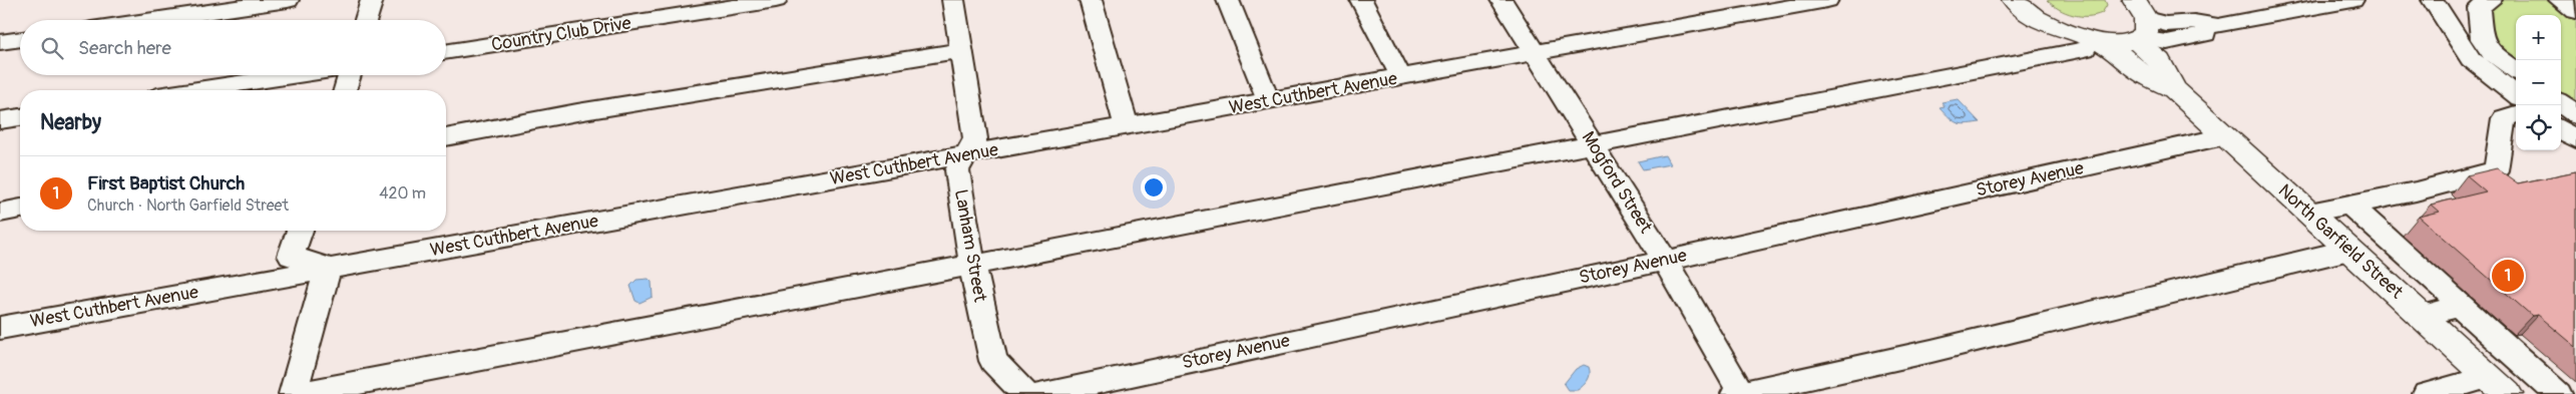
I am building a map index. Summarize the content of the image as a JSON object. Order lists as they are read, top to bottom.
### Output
{
  "streets": {
    "main road": ["North Garfield Street"],
    "street": [
      "Country Club Drive",
      "West Cuthbert Avenue",
      "Storey Avenue",
      "Mogford Street",
      "Lanham Street"
    ]
  },
  "crossings": [
    ["West Cuthbert Avenue", "Mogford Street"],
    ["West Cuthbert Avenue", "Lanham Street"],
    ["Storey Avenue", "Mogford Street"],
    ["Storey Avenue", "North Garfield Street"]
  ],
  "page": {
    "map_buttons": ["+", "−"],
    "search": "Search here",
    "heading": "Nearby",
    "list": [
      {
        "mark": "1",
        "name": "First Baptist Church",
        "note": "Church · North Garfield Street",
        "value": "420 m"
      }
    ],
    "pins": "1"
  }
}
